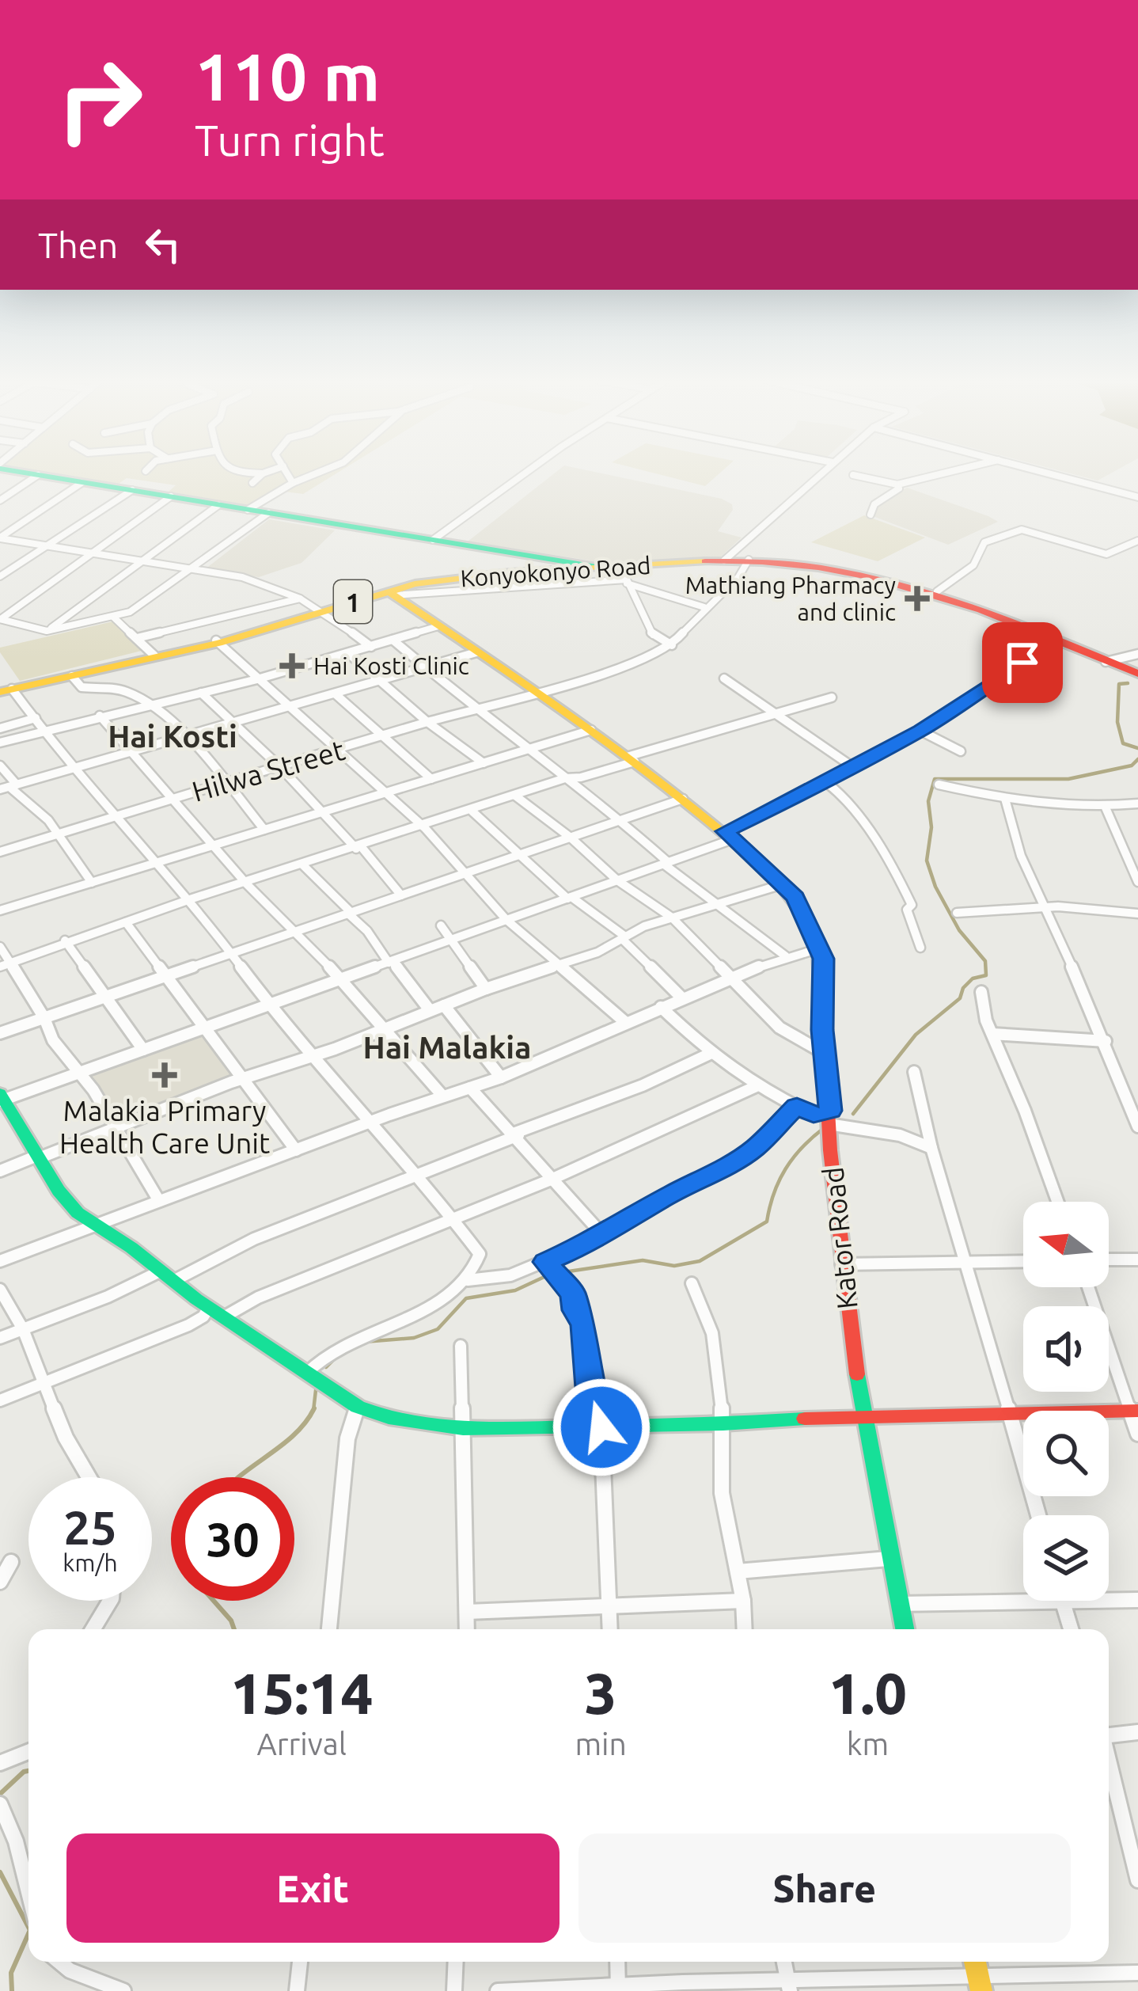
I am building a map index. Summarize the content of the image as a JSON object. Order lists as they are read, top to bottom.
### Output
{
  "streets": {
    "main road": ["Konyokonyo Road", "1", "Kator Road"],
    "street": ["Hilwa Street"]
  },
  "crossings": [
    ["Konyokonyo Road", "Kator Road"],
    ["Hilwa Street", "Kator Road"]
  ],
  "districts": ["Hai Kosti", "Hai Malakia"],
  "places": {
    "health": ["Mathiang Pharmacy and clinic", "Hai Kosti Clinic", "Malakia Primary Health Care Unit"]
  },
  "north": "left",
  "page": {
    "turn": ["110 m", "Turn right"],
    "then": "Then",
    "speed": "25 km/h",
    "limit": "30",
    "eta": [
      "15:14",
      "Arrival",
      "3",
      "min",
      "1.0",
      "km"
    ],
    "buttons": ["Exit", "Share"]
  }
}
